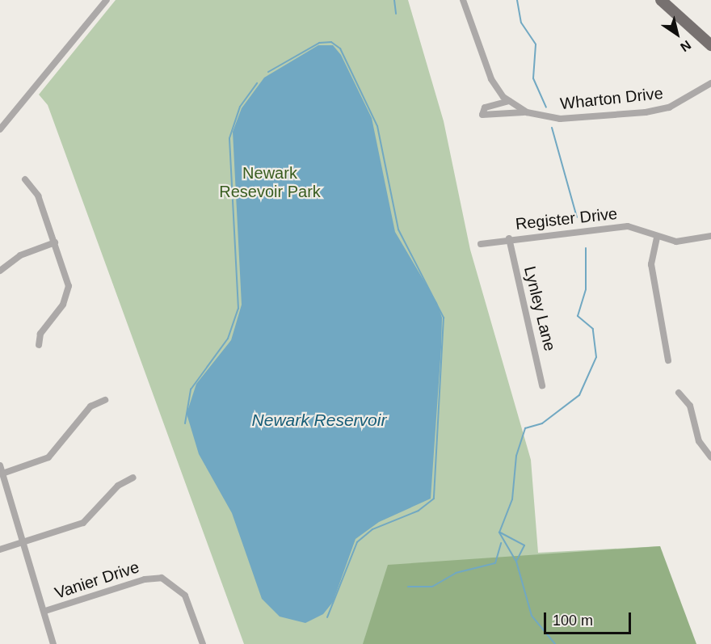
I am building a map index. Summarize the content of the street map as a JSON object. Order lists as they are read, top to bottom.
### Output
{
  "streets": {
    "street": [
      "Wharton Drive",
      "Register Drive",
      "Lynley Lane",
      "Vanier Drive"
    ]
  },
  "crossings": [
    ["Register Drive", "Lynley Lane"]
  ],
  "water": ["Newark Reservoir"],
  "parks": ["Newark Resevoir Park"],
  "scale_bar": "100 m",
  "north": "bottom right"
}
